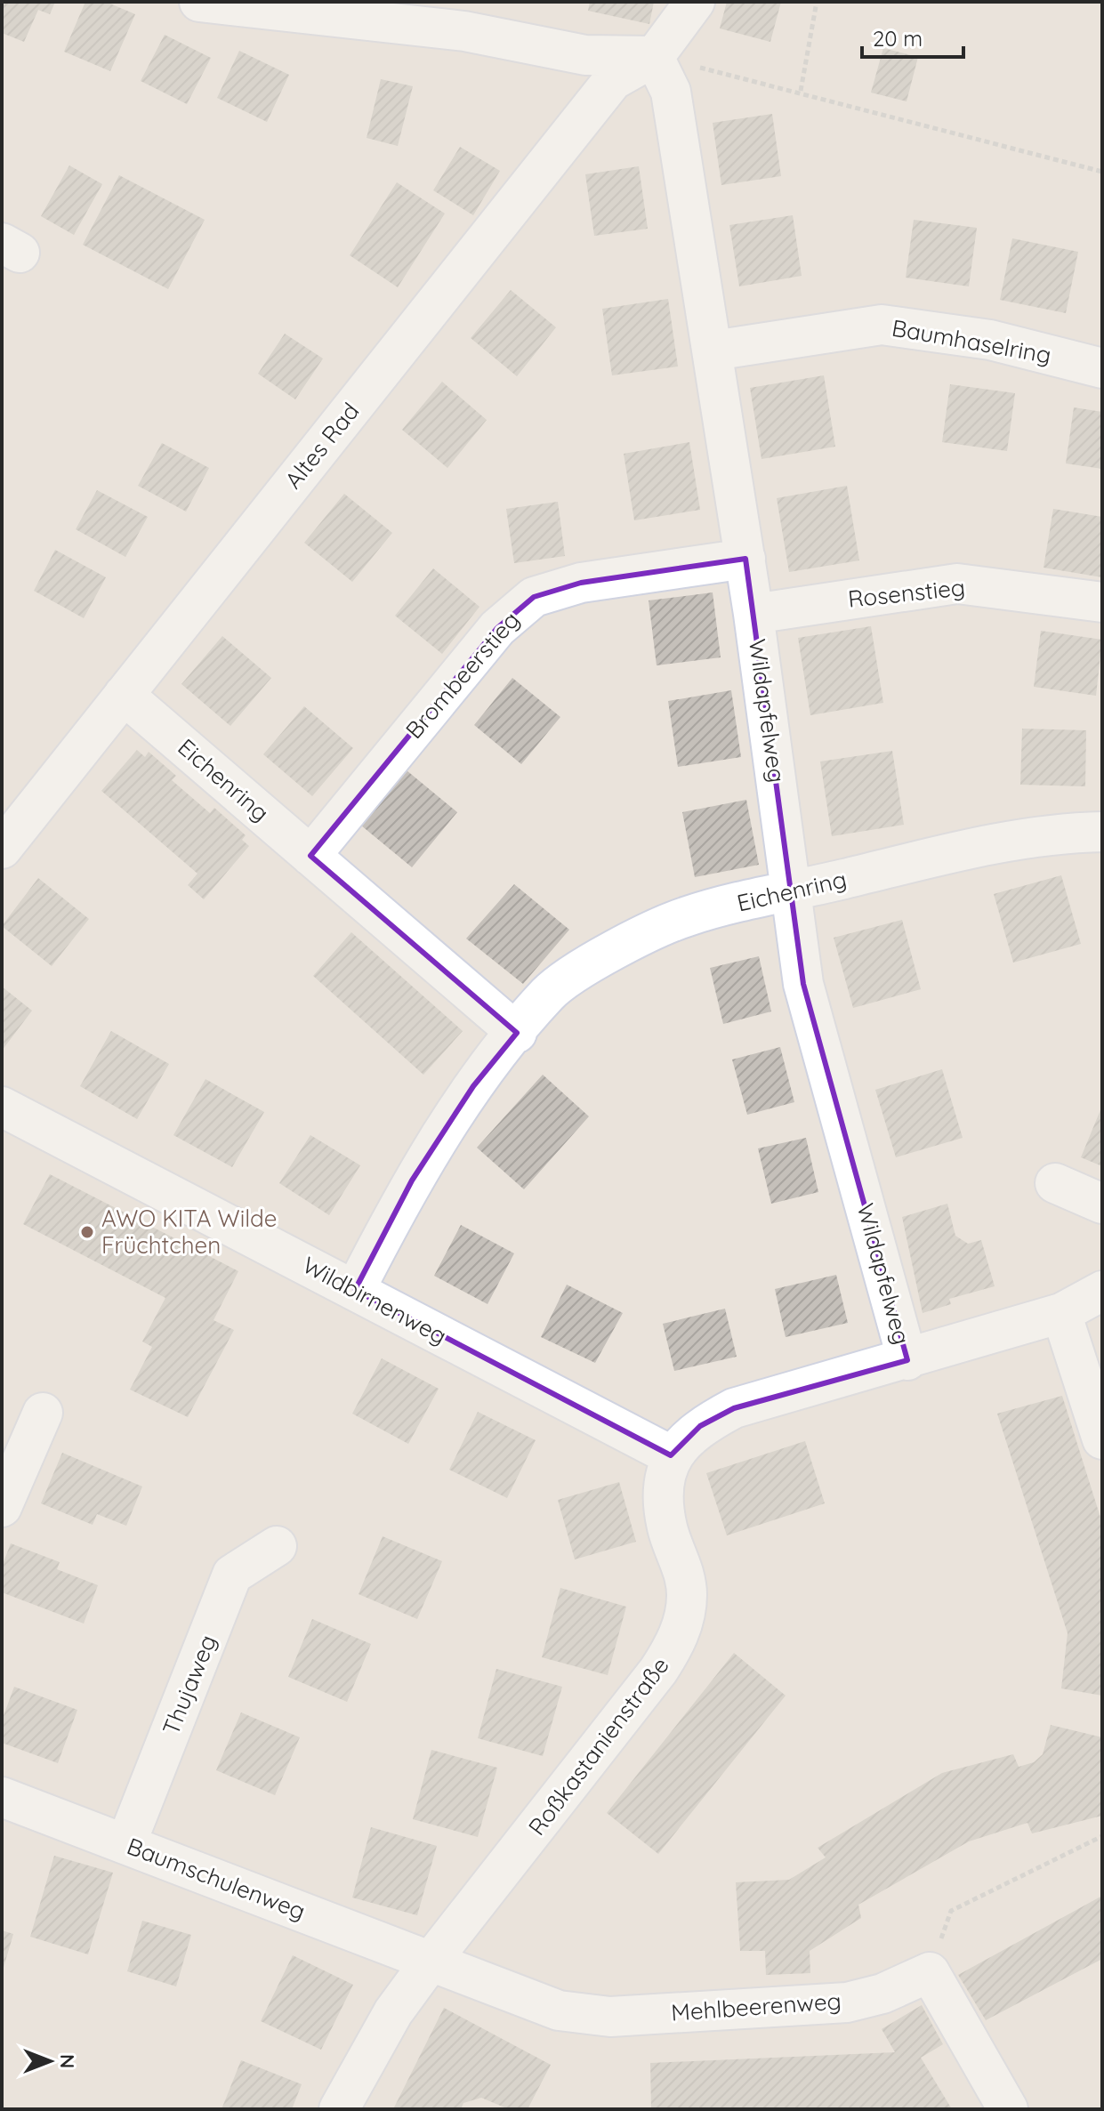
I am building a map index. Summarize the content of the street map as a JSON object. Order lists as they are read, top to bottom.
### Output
{
  "streets": {
    "street": [
      "Baumhaselring",
      "Altes Rad",
      "Rosenstieg",
      "Brombeerstieg",
      "Wildapfelweg",
      "Eichenring",
      "Wildbirnenweg",
      "Thujaweg",
      "Roßkastanienstraße",
      "Baumschulenweg",
      "Mehlbeerenweg"
    ]
  },
  "crossings": [
    ["Baumhaselring", "Wildapfelweg"],
    ["Altes Rad", "Wildapfelweg"],
    ["Altes Rad", "Eichenring"],
    ["Rosenstieg", "Wildapfelweg"],
    ["Brombeerstieg", "Wildapfelweg"],
    ["Brombeerstieg", "Eichenring"],
    ["Wildapfelweg", "Eichenring"],
    ["Eichenring", "Wildbirnenweg"],
    ["Wildbirnenweg", "Roßkastanienstraße"],
    ["Thujaweg", "Baumschulenweg"],
    ["Roßkastanienstraße", "Baumschulenweg"],
    ["Roßkastanienstraße", "Mehlbeerenweg"],
    ["Baumschulenweg", "Mehlbeerenweg"]
  ],
  "places": ["AWO KITA Wilde Früchtchen"],
  "scale_bar": "20 m",
  "north": "right"
}
